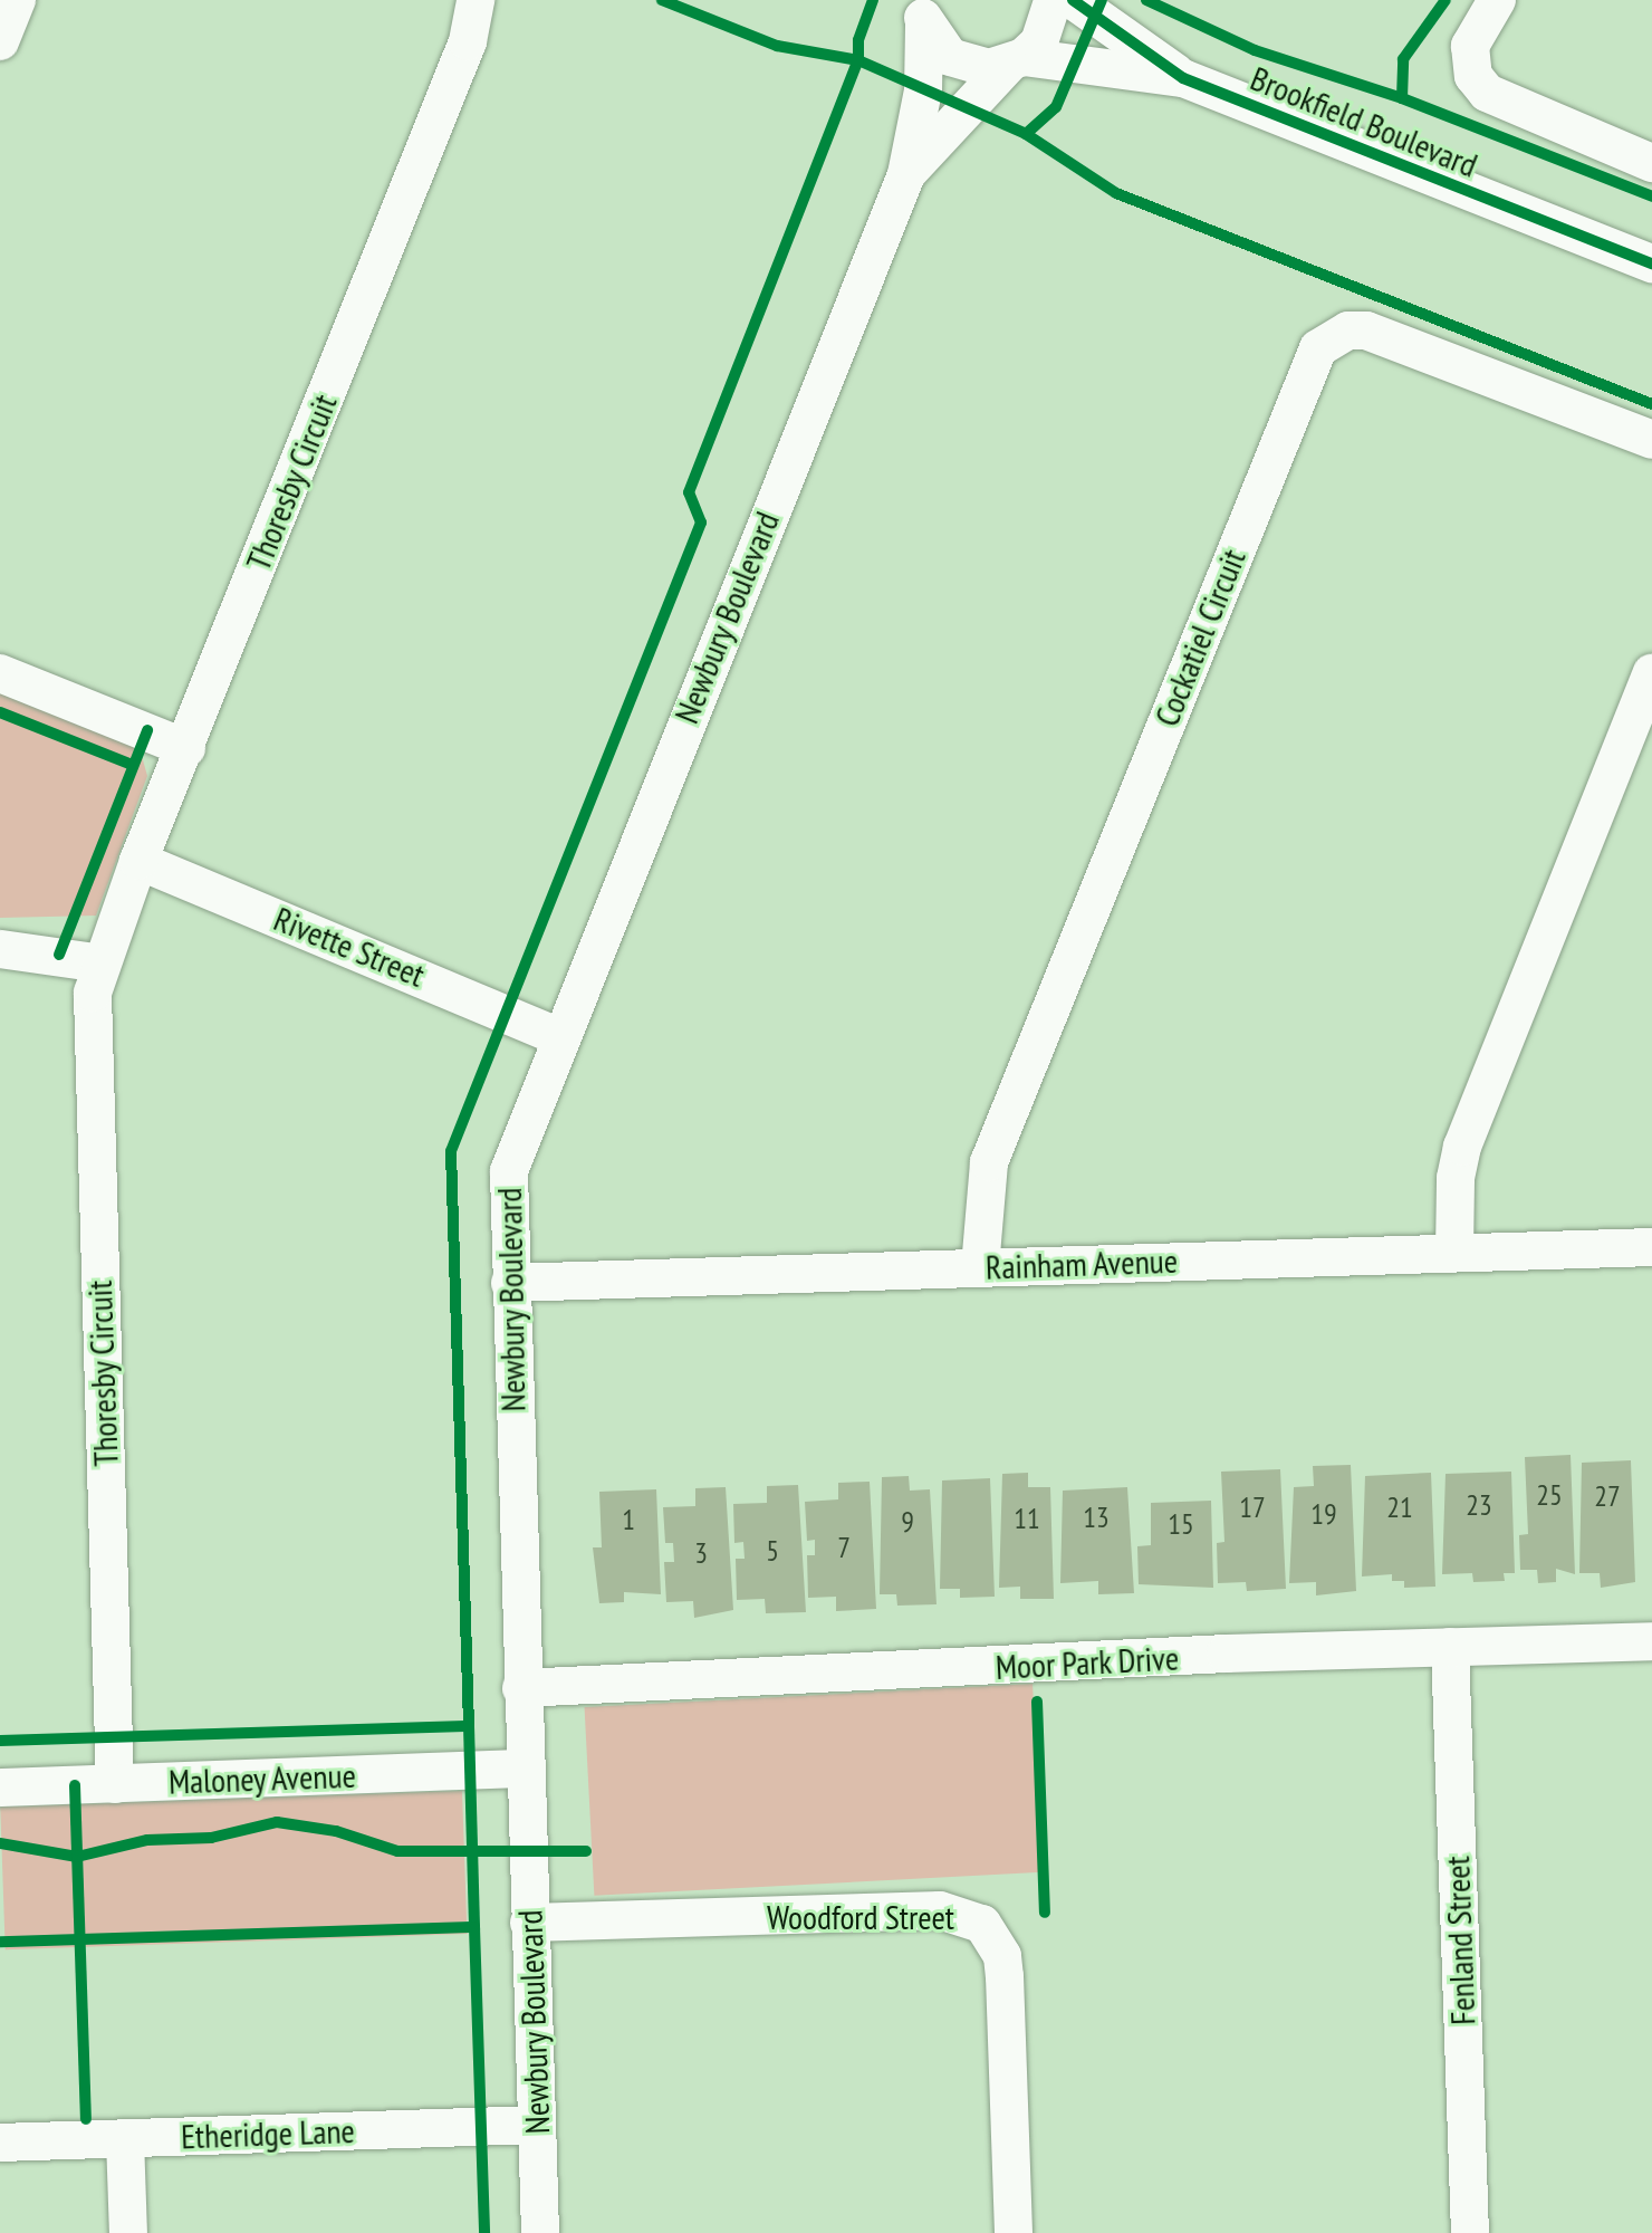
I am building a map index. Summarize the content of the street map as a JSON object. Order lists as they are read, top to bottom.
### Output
{
  "streets": {
    "street": [
      "Brookfield Boulevard",
      "Thoresby Circuit",
      "Newbury Boulevard",
      "Cockatiel Circuit",
      "Rivette Street",
      "Rainham Avenue",
      "Moor Park Drive",
      "Maloney Avenue",
      "Woodford Street",
      "Fenland Street",
      "Etheridge Lane"
    ]
  },
  "crossings": [
    ["Brookfield Boulevard", "Newbury Boulevard"],
    ["Thoresby Circuit", "Rivette Street"],
    ["Thoresby Circuit", "Maloney Avenue"],
    ["Newbury Boulevard", "Rivette Street"],
    ["Newbury Boulevard", "Rainham Avenue"],
    ["Newbury Boulevard", "Moor Park Drive"],
    ["Newbury Boulevard", "Maloney Avenue"],
    ["Newbury Boulevard", "Woodford Street"],
    ["Newbury Boulevard", "Etheridge Lane"],
    ["Cockatiel Circuit", "Rainham Avenue"],
    ["Moor Park Drive", "Fenland Street"]
  ],
  "house_numbers": [
    "25",
    "27",
    "23",
    "17",
    "21",
    "19",
    "13",
    "11",
    "1",
    "9",
    "15",
    "7",
    "5",
    "3"
  ]
}
